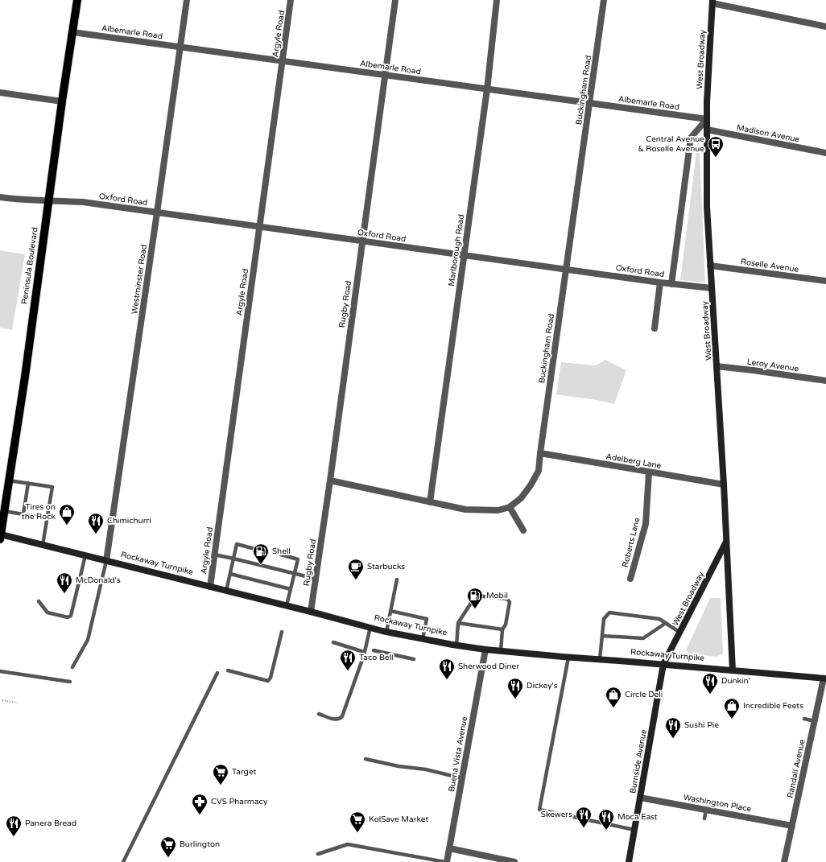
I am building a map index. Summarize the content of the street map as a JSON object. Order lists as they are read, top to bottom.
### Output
{
  "streets": {
    "main road": [
      "West Broadway",
      "Peninsula Boulevard",
      "Rockaway Turnpike",
      "Burnside Avenue"
    ],
    "street": [
      "Albemarle Road",
      "Argyle Road",
      "Buckingham Road",
      "Madison Avenue",
      "Oxford Road",
      "Marlborough Road",
      "Roselle Avenue",
      "Westminster Road",
      "Rugby Road",
      "Leroy Avenue",
      "Adelberg Lane",
      "Roberts Lane",
      "Buena Vista Avenue",
      "Randall Avenue",
      "Washington Place"
    ]
  },
  "crossings": [
    ["Albemarle Road", "Argyle Road"],
    ["Albemarle Road", "West Broadway"],
    ["Albemarle Road", "Buckingham Road"],
    ["Albemarle Road", "Marlborough Road"],
    ["Albemarle Road", "Peninsula Boulevard"],
    ["Albemarle Road", "Westminster Road"],
    ["Albemarle Road", "Rugby Road"],
    ["Argyle Road", "Oxford Road"],
    ["Argyle Road", "Rockaway Turnpike"],
    ["West Broadway", "Madison Avenue"],
    ["West Broadway", "Oxford Road"],
    ["West Broadway", "Roselle Avenue"],
    ["West Broadway", "Leroy Avenue"],
    ["West Broadway", "Adelberg Lane"],
    ["West Broadway", "Rockaway Turnpike"],
    ["West Broadway", "Burnside Avenue"],
    ["Buckingham Road", "Oxford Road"],
    ["Buckingham Road", "Marlborough Road"],
    ["Buckingham Road", "Rugby Road"],
    ["Buckingham Road", "Adelberg Lane"],
    ["Oxford Road", "Marlborough Road"],
    ["Oxford Road", "Peninsula Boulevard"],
    ["Oxford Road", "Westminster Road"],
    ["Oxford Road", "Rugby Road"],
    ["Peninsula Boulevard", "Rockaway Turnpike"],
    ["Westminster Road", "Rockaway Turnpike"],
    ["Rugby Road", "Rockaway Turnpike"],
    ["Adelberg Lane", "Roberts Lane"],
    ["Rockaway Turnpike", "Buena Vista Avenue"],
    ["Rockaway Turnpike", "Burnside Avenue"],
    ["Rockaway Turnpike", "Randall Avenue"],
    ["Burnside Avenue", "Washington Place"],
    ["Randall Avenue", "Washington Place"]
  ],
  "places": {
    "bus stop": ["Central Avenue & Roselle Avenue"],
    "shop": ["Tires on the Rock", "Circle Deli", "Incredible Feets"],
    "restaurant": [
      "Chimichurri",
      "McDonald's",
      "Taco Bell",
      "Sherwood Diner",
      "Dunkin'",
      "Dickey's",
      "Sushi Pie",
      "Skewers",
      "Moca East",
      "Panera Bread"
    ],
    "fuel station": ["Shell", "Mobil"],
    "cafe": ["Starbucks"],
    "supermarket": ["Target", "KolSave Market", "Burlington"],
    "pharmacy": ["CVS Pharmacy"]
  }
}
